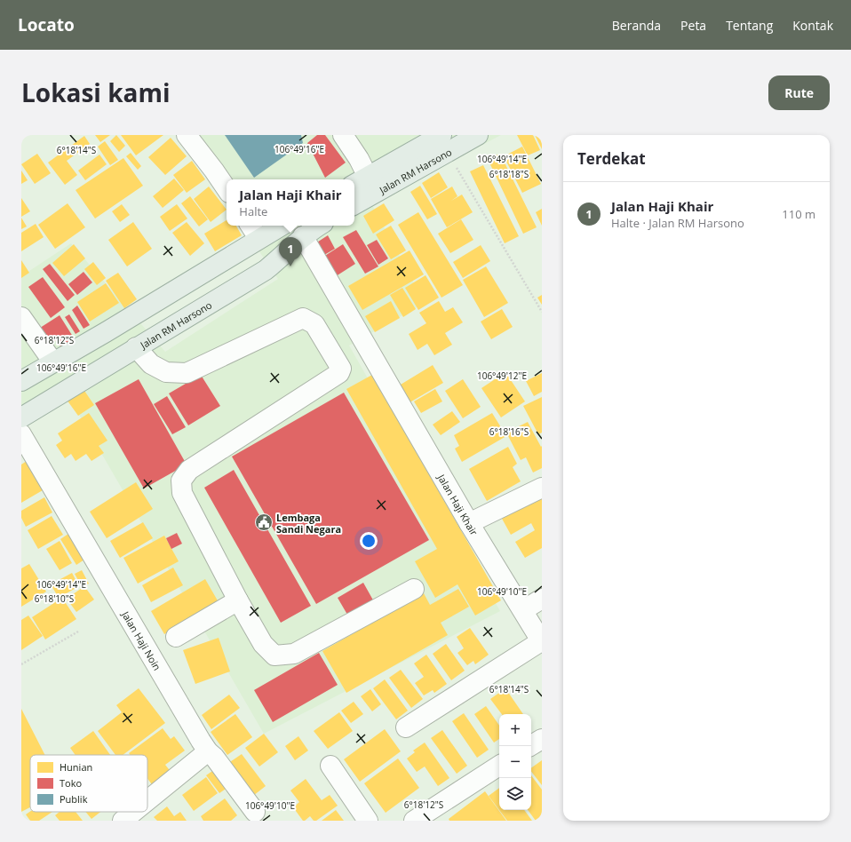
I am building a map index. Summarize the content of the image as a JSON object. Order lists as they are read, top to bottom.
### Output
{
  "streets": {
    "main road": ["Jalan RM Harsono"],
    "street": ["Jalan Haji Khair", "Jalan Haji Noin"]
  },
  "crossings": [
    ["Jalan RM Harsono", "Jalan Haji Khair"]
  ],
  "places": {
    "public building": ["Lembaga Sandi Negara"]
  },
  "legend": ["Hunian", "Toko", "Publik"],
  "page": {
    "header": "Locato",
    "nav": [
      "Beranda",
      "Peta",
      "Tentang",
      "Kontak"
    ],
    "title": "Lokasi kami",
    "buttons": "Rute",
    "heading": "Terdekat",
    "popup": ["Jalan Haji Khair", "Halte"],
    "list": [
      {
        "mark": "1",
        "name": "Jalan Haji Khair",
        "note": "Halte · Jalan RM Harsono",
        "value": "110 m"
      }
    ],
    "pins": "1",
    "map_buttons": ["+", "−"]
  },
  "coordinates": [
    "106°49'16\"E",
    "6°18'14\"S",
    "106°49'14\"E",
    "6°18'18\"S",
    "6°18'12\"S",
    "106°49'12\"E",
    "6°18'16\"S",
    "106°49'10\"E",
    "6°18'10\"S"
  ]
}
